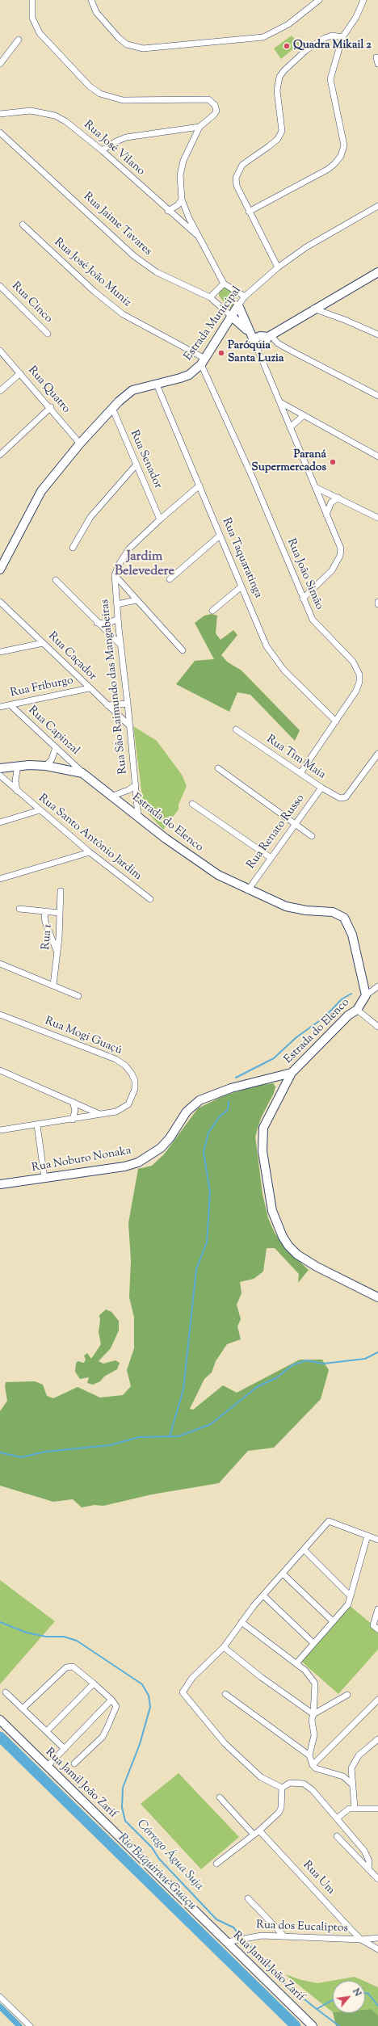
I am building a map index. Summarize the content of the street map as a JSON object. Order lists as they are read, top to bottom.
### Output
{
  "streets": {
    "street": [
      "Rua José Vilano",
      "Rua Jaime Tavares",
      "Rua José João Muniz",
      "Rua Cinco",
      "Estrada Municipal",
      "Rua Quatro",
      "Rua Senador",
      "Rua Taquaratinga",
      "Rua João Simão",
      "Rua Caçador",
      "Rua São Raimundo das Mangabeiras",
      "Rua Friburgo",
      "Rua Capinzal",
      "Rua Tim Maia",
      "Estrada do Elenco",
      "Rua Renato Russo",
      "Rua Santo Antônio Jardim",
      "Rua 1",
      "Rua Mogi Guaçú",
      "Rua Noburo Nonaka",
      "Rua Jamil João Zarif",
      "Rua Um",
      "Rua dos Eucaliptos"
    ]
  },
  "crossings": [
    ["Rua Jaime Tavares", "Estrada Municipal"],
    ["Rua José João Muniz", "Estrada Municipal"],
    ["Rua José João Muniz", "Rua João Simão"],
    ["Estrada Municipal", "Rua Quatro"],
    ["Estrada Municipal", "Rua Senador"],
    ["Estrada Municipal", "Rua Taquaratinga"],
    ["Estrada Municipal", "Rua João Simão"],
    ["Rua Taquaratinga", "Rua João Simão"],
    ["Rua João Simão", "Rua Tim Maia"],
    ["Rua Caçador", "Rua São Raimundo das Mangabeiras"],
    ["Rua Caçador", "Rua Friburgo"],
    ["Rua São Raimundo das Mangabeiras", "Estrada do Elenco"],
    ["Rua Friburgo", "Rua Capinzal"],
    ["Rua Capinzal", "Estrada do Elenco"],
    ["Rua Tim Maia", "Rua Renato Russo"],
    ["Estrada do Elenco", "Rua Renato Russo"],
    ["Estrada do Elenco", "Rua Noburo Nonaka"],
    ["Rua Jamil João Zarif", "Rua dos Eucaliptos"],
    ["Rua Um", "Rua dos Eucaliptos"]
  ],
  "districts": ["Jardim Belevedere"],
  "water": ["Córrego Água Suja", "Rio Baquirivu-Guaçu"],
  "places": ["Quadra Mikail 2", "Paróquia Santa Luzia", "Paraná Supermercados"],
  "north": "top right"
}
